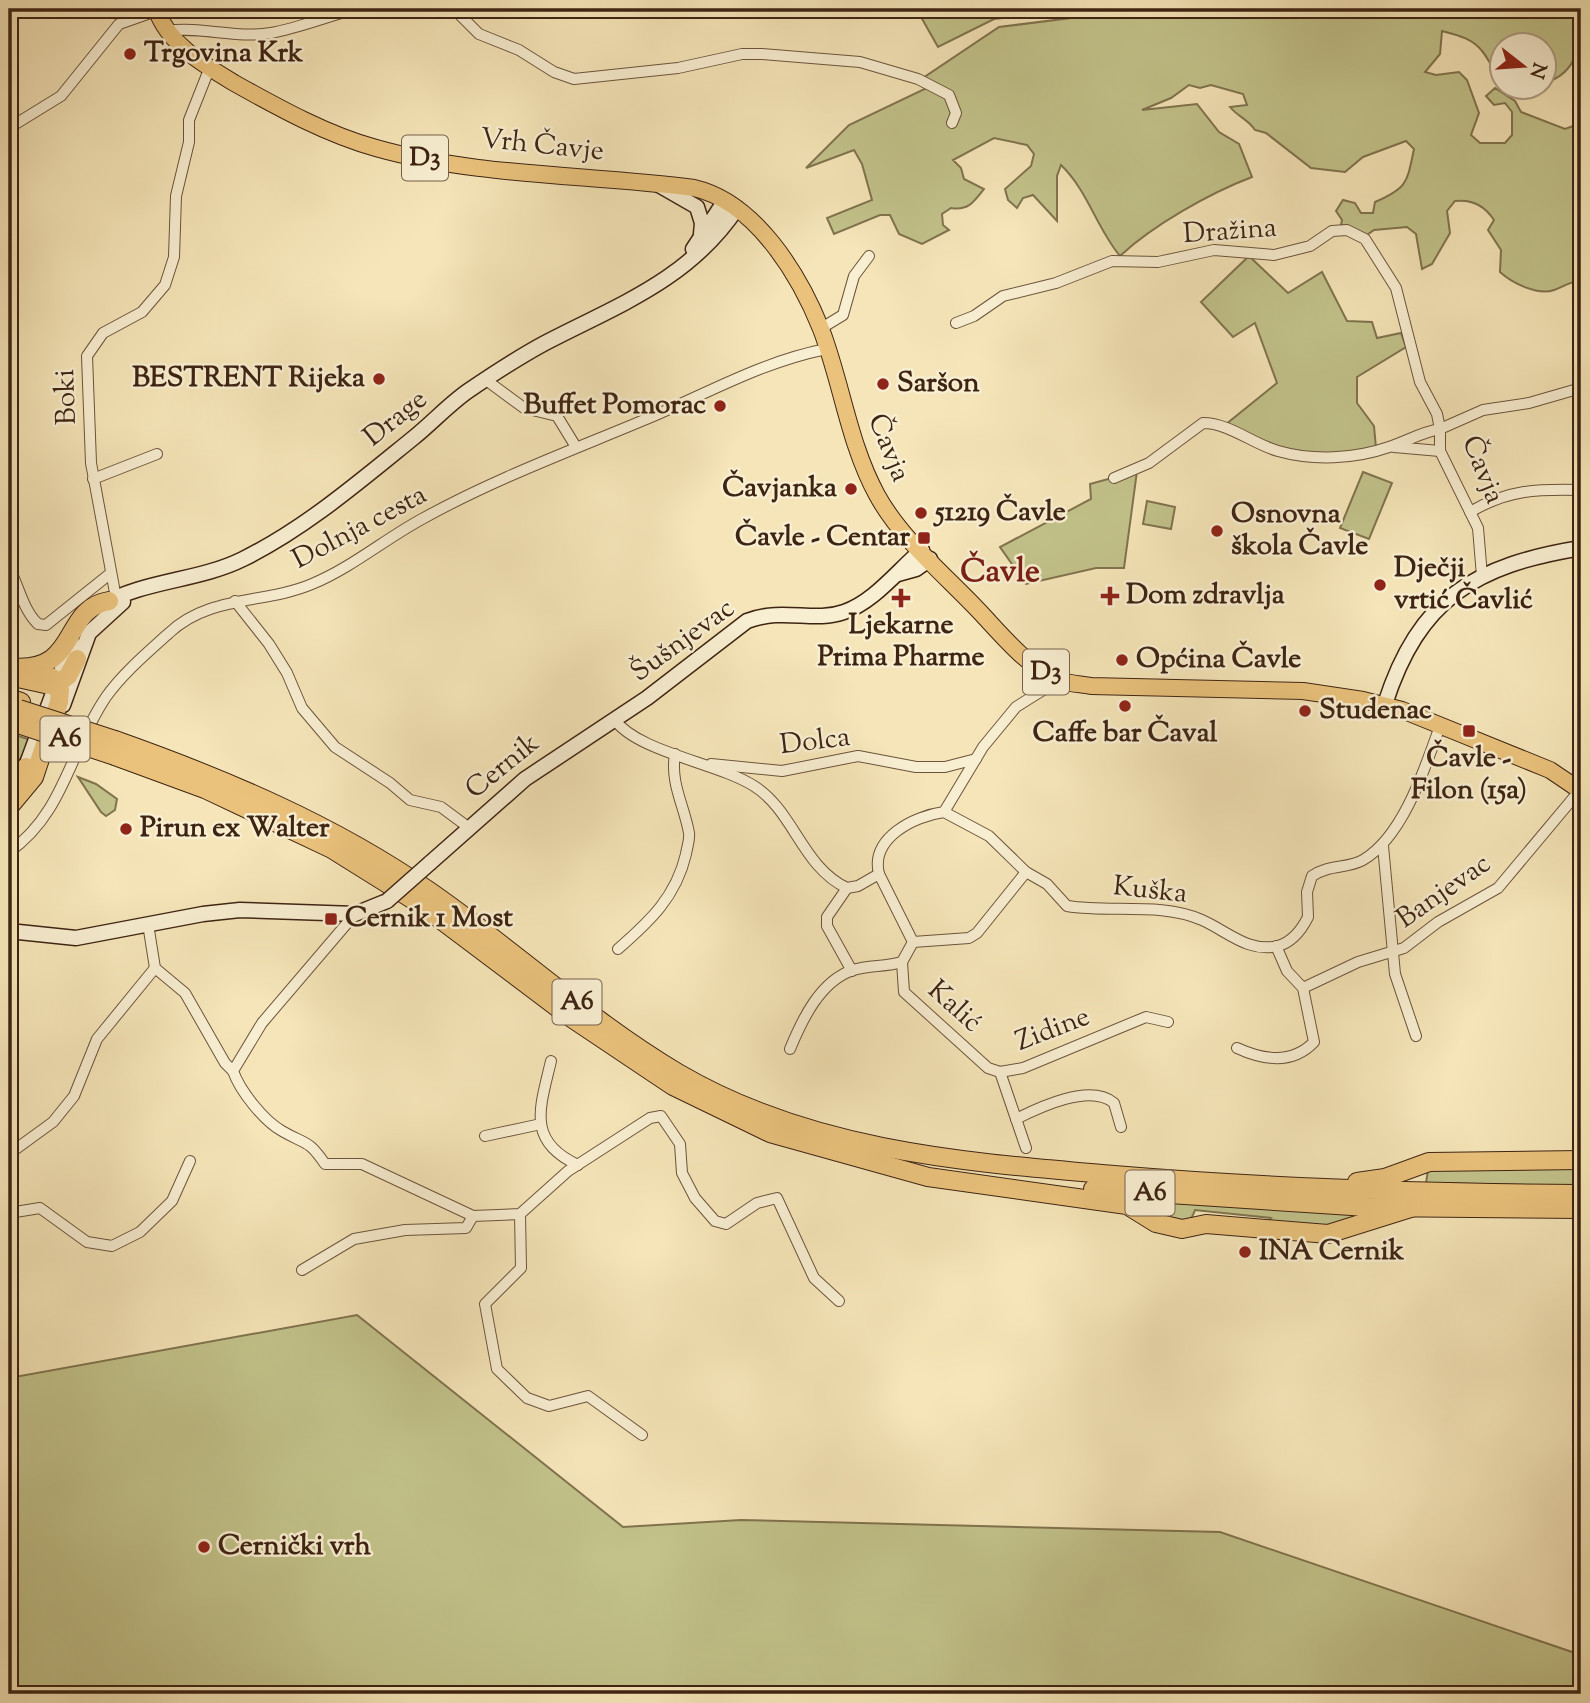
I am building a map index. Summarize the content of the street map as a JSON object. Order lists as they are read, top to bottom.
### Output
{
  "streets": {
    "highway": ["A6"],
    "main road": [
      "Vrh Čavje",
      "D3",
      "Drage",
      "Čavja",
      "Šušnjevac",
      "Cernik"
    ],
    "street": [
      "Dražina",
      "Boki",
      "Dolnja cesta",
      "Dolca",
      "Kuška",
      "Banjevac",
      "Kalić",
      "Zidine"
    ]
  },
  "crossings": [
    ["Vrh Čavje", "D3"],
    ["Vrh Čavje", "Boki"],
    ["Vrh Čavje", "Drage"],
    ["Vrh Čavje", "Čavja"],
    ["D3", "Čavja"],
    ["D3", "Banjevac"],
    ["Dražina", "Čavja"],
    ["Boki", "Drage"],
    ["Drage", "Čavja"],
    ["Čavja", "Dolnja cesta"],
    ["Čavja", "Šušnjevac"],
    ["Šušnjevac", "Cernik"],
    ["Kuška", "Kalić"],
    ["Kalić", "Zidine"]
  ],
  "districts": ["Čavle"],
  "places": {
    "other": [
      "Trgovina Krk",
      "BESTRENT Rijeka",
      "Saršon",
      "Buffet Pomorac",
      "Čavjanka",
      "51219 Čavle",
      "Osnovna škola Čavle",
      "Dječji vrtić Čavlić",
      "Općina Čavle",
      "Caffe bar Čaval",
      "Studenac",
      "Pirun ex Walter",
      "INA Cernik",
      "Cernički vrh"
    ],
    "transit": ["Čavle - Centar", "Čavle - Filon (15a)", "Cernik 1 Most"],
    "health": ["Dom zdravlja", "Ljekarne Prima Pharme"]
  },
  "north": "right"
}
